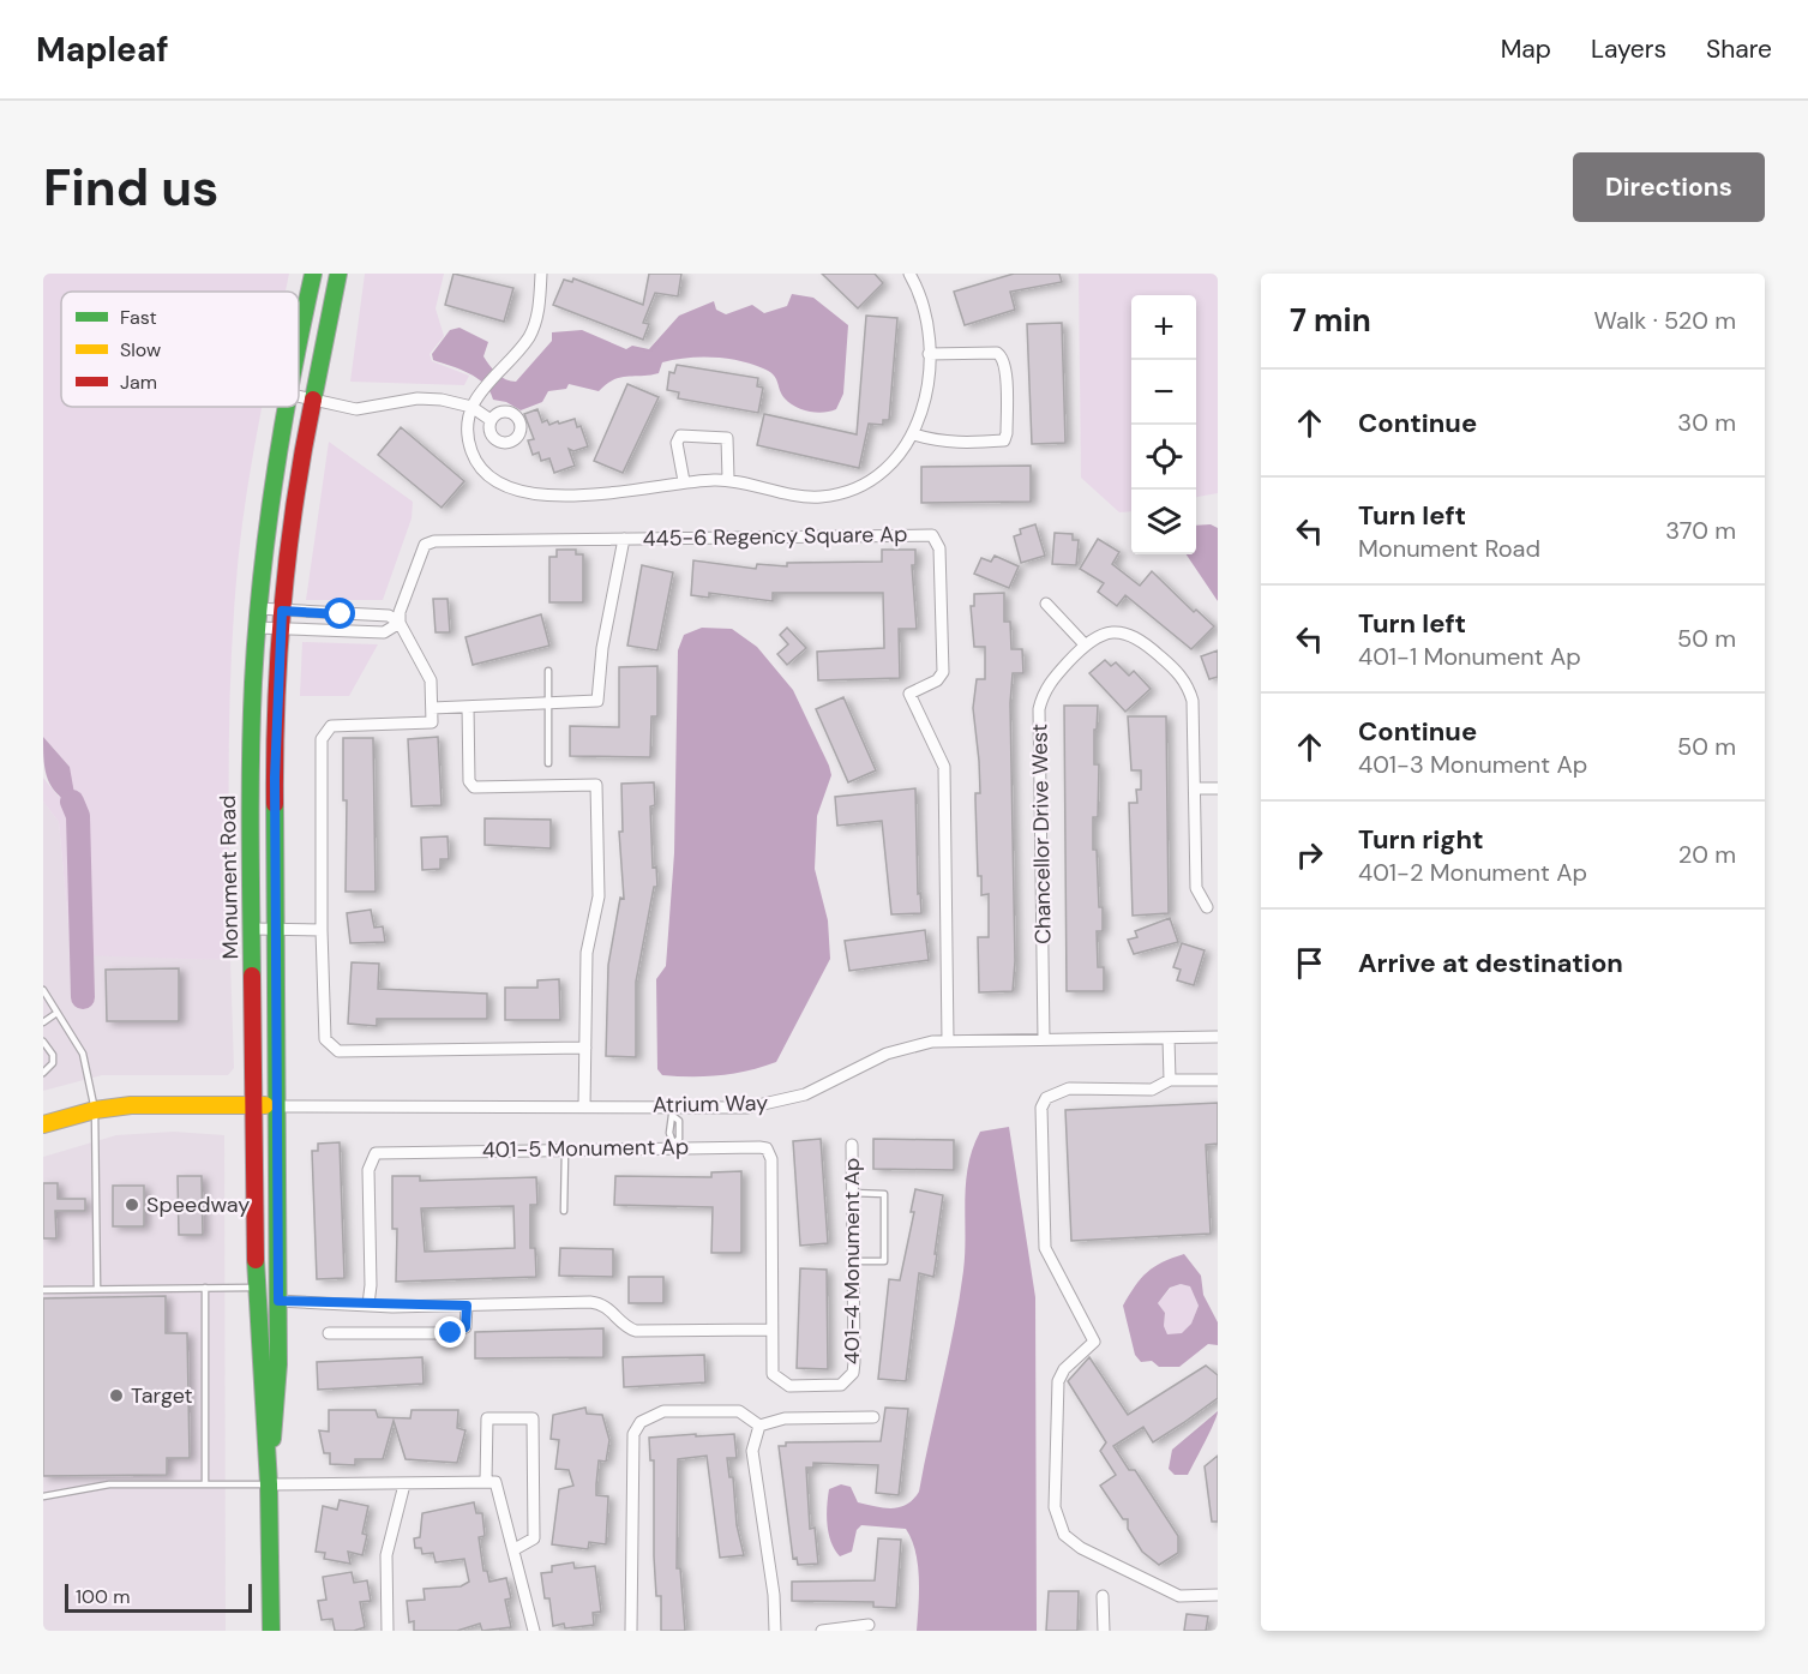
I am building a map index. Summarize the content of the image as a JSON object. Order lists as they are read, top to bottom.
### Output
{
  "streets": {
    "main road": ["Monument Road"],
    "street": [
      "445-6 Regency Square Ap",
      "Chancellor Drive West",
      "Atrium Way",
      "401-5 Monument Ap",
      "401-4 Monument Ap"
    ]
  },
  "crossings": [
    ["445-6 Regency Square Ap", "Atrium Way"],
    ["Chancellor Drive West", "Atrium Way"],
    ["Monument Road", "Atrium Way"],
    ["401-5 Monument Ap", "401-4 Monument Ap"]
  ],
  "places": ["Speedway", "Target"],
  "legend": ["Fast", "Slow", "Jam"],
  "scale_bar": "100 m",
  "page": {
    "header": "Mapleaf",
    "nav": ["Map", "Layers", "Share"],
    "buttons": "Directions",
    "title": "Find us",
    "heading": ["7 min", "Walk · 520 m"],
    "map_buttons": ["+", "−"],
    "list": [
      ["Continue", "30 m"],
      ["Turn left", "Monument Road", "370 m"],
      ["Turn left", "401-1 Monument Ap", "50 m"],
      ["Continue", "401-3 Monument Ap", "50 m"],
      ["Turn right", "401-2 Monument Ap", "20 m"],
      "Arrive at destination"
    ],
    "scale": "100 m"
  }
}
